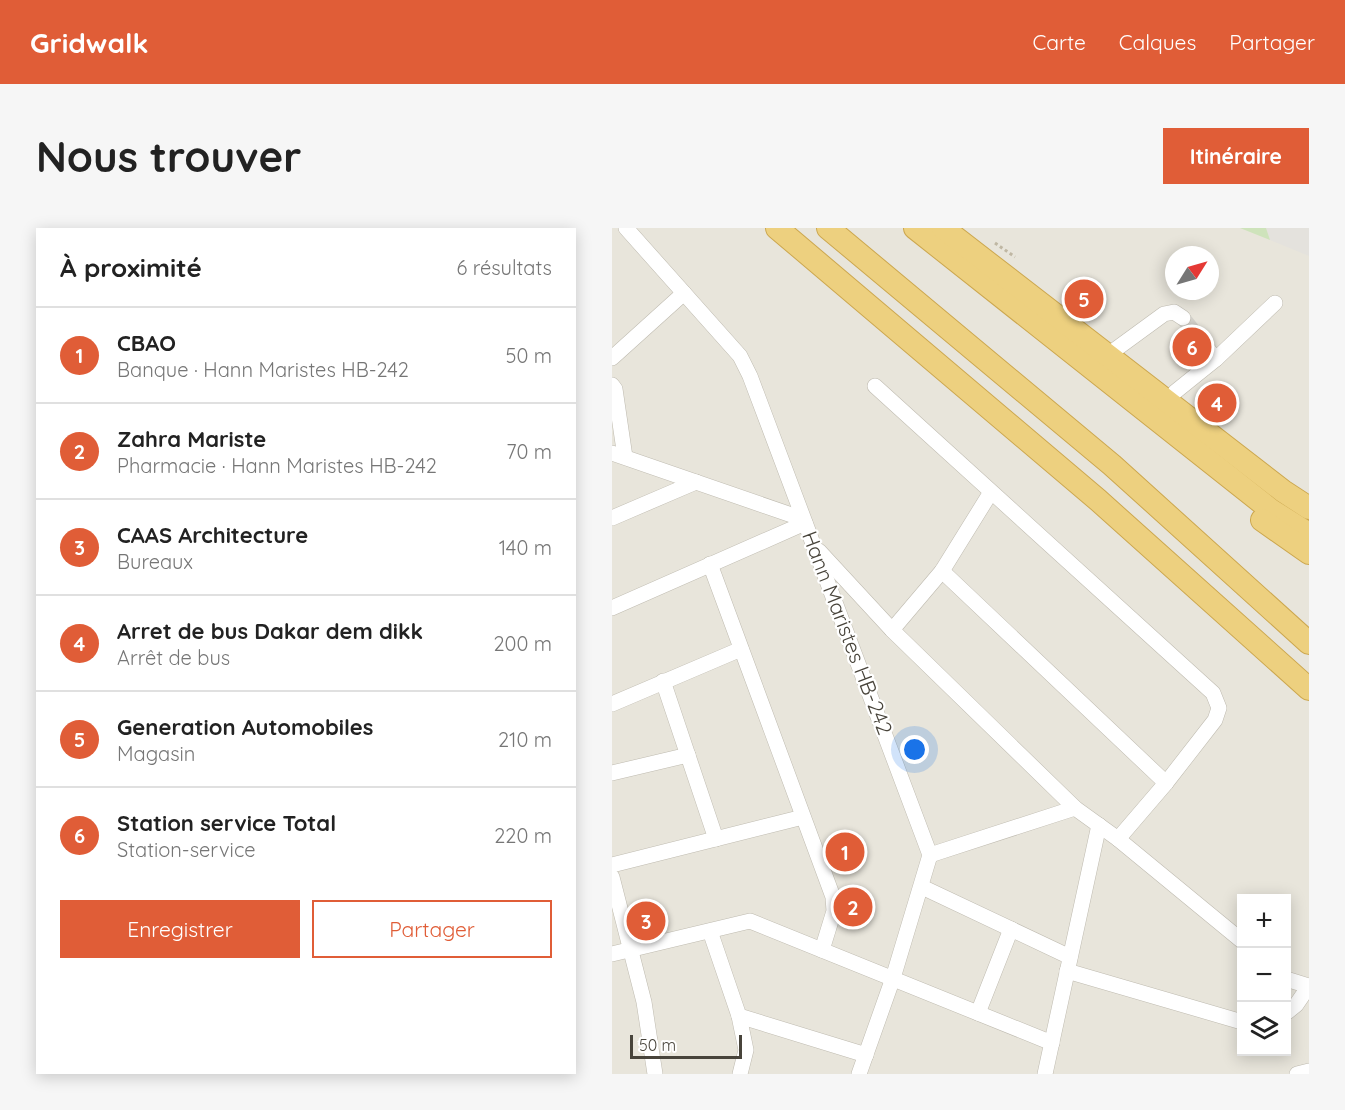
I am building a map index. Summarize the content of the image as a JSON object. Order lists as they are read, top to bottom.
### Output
{
  "streets": {
    "street": ["Hann Maristes HB-242"]
  },
  "scale_bar": "50 m",
  "north": "top right",
  "page": {
    "header": "Gridwalk",
    "nav": ["Carte", "Calques", "Partager"],
    "buttons": [
      "Itinéraire",
      ["Enregistrer", "Partager"]
    ],
    "title": "Nous trouver",
    "heading": ["À proximité", "6 résultats"],
    "pins": [
      "5",
      "6",
      "4",
      "1",
      "2",
      "3"
    ],
    "list": [
      {
        "mark": "1",
        "name": "CBAO",
        "note": "Banque · Hann Maristes HB-242",
        "value": "50 m"
      },
      {
        "mark": "2",
        "name": "Zahra Mariste",
        "note": "Pharmacie · Hann Maristes HB-242",
        "value": "70 m"
      },
      {
        "mark": "3",
        "name": "CAAS Architecture",
        "note": "Bureaux",
        "value": "140 m"
      },
      {
        "mark": "4",
        "name": "Arret de bus Dakar dem dikk",
        "note": "Arrêt de bus",
        "value": "200 m"
      },
      {
        "mark": "5",
        "name": "Generation Automobiles",
        "note": "Magasin",
        "value": "210 m"
      },
      {
        "mark": "6",
        "name": "Station service Total",
        "note": "Station-service",
        "value": "220 m"
      }
    ],
    "map_buttons": ["+", "−"],
    "scale": "50 m"
  }
}
